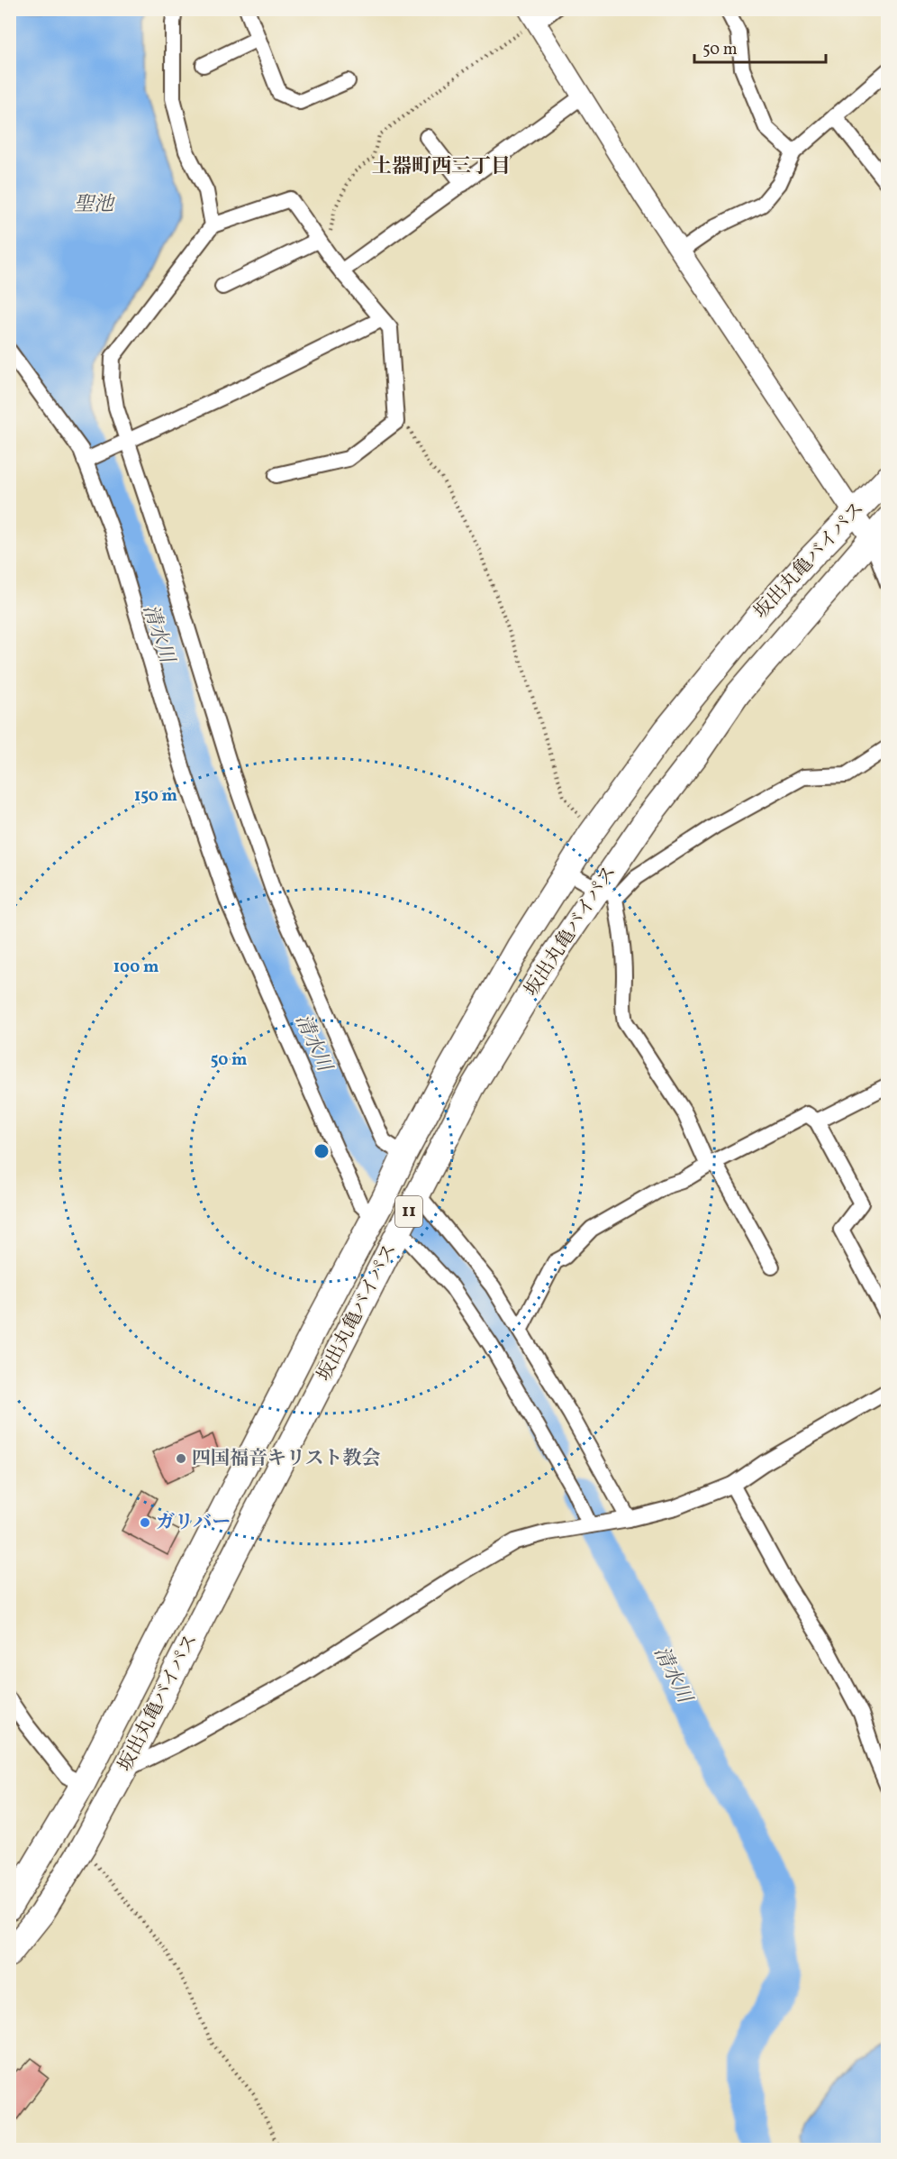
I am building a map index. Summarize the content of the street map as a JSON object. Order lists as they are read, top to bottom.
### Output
{
  "streets": {
    "highway": ["坂出丸亀バイパス", "11"]
  },
  "districts": ["土器町西三丁目"],
  "water": ["聖池", "清水川"],
  "places": ["四国福音キリスト教会", "ガリバー"],
  "scale_bar": "50 m",
  "rings": ["150 m", "100 m", "50 m"]
}
